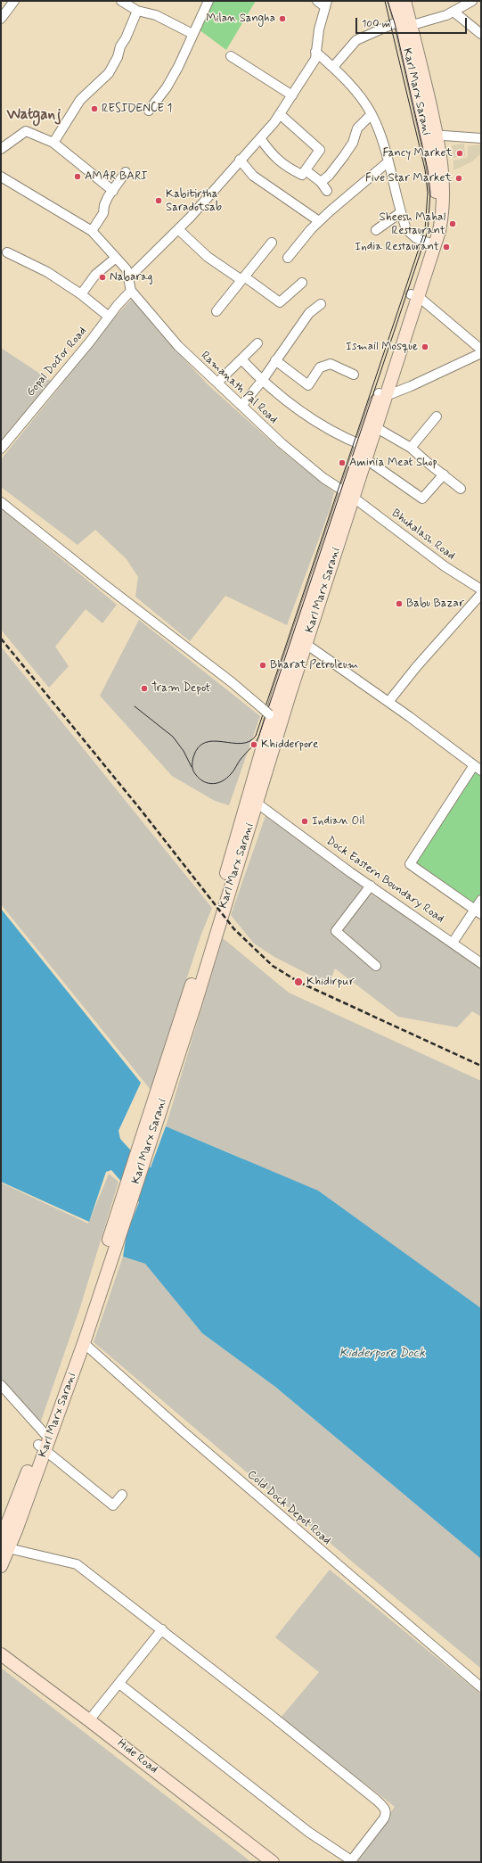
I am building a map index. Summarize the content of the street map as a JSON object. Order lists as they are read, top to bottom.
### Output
{
  "streets": {
    "main road": ["Karl Marx Sarani", "Hide Road"],
    "street": [
      "Gopal Doctor Road",
      "Ramanath Pal Road",
      "Bhukalash Road",
      "Dock Eastern Boundary Road",
      "Cold Dock Depot Road"
    ]
  },
  "crossings": [
    ["Karl Marx Sarani", "Ramanath Pal Road"],
    ["Karl Marx Sarani", "Bhukalash Road"],
    ["Karl Marx Sarani", "Dock Eastern Boundary Road"],
    ["Karl Marx Sarani", "Cold Dock Depot Road"],
    ["Gopal Doctor Road", "Ramanath Pal Road"],
    ["Ramanath Pal Road", "Bhukalash Road"]
  ],
  "districts": ["Watganj"],
  "water": ["Kidderpore Dock"],
  "places": [
    "Milan Sangha",
    "RESIDENCE 1",
    "Fancy Market",
    "AMAR BARI",
    "Five Star Market",
    "Kabitirtha Saradotsab",
    "Sheesh Mahal Restaurant",
    "India Restaurant",
    "Nabarag",
    "Ismail Mosque",
    "Aminia Meat Shop",
    "Babu Bazar",
    "Bharat Petroleum",
    "Tram Depot",
    "Khidderpore",
    "Indian Oil",
    "Khidirpur"
  ],
  "scale_bar": "100 m"
}
